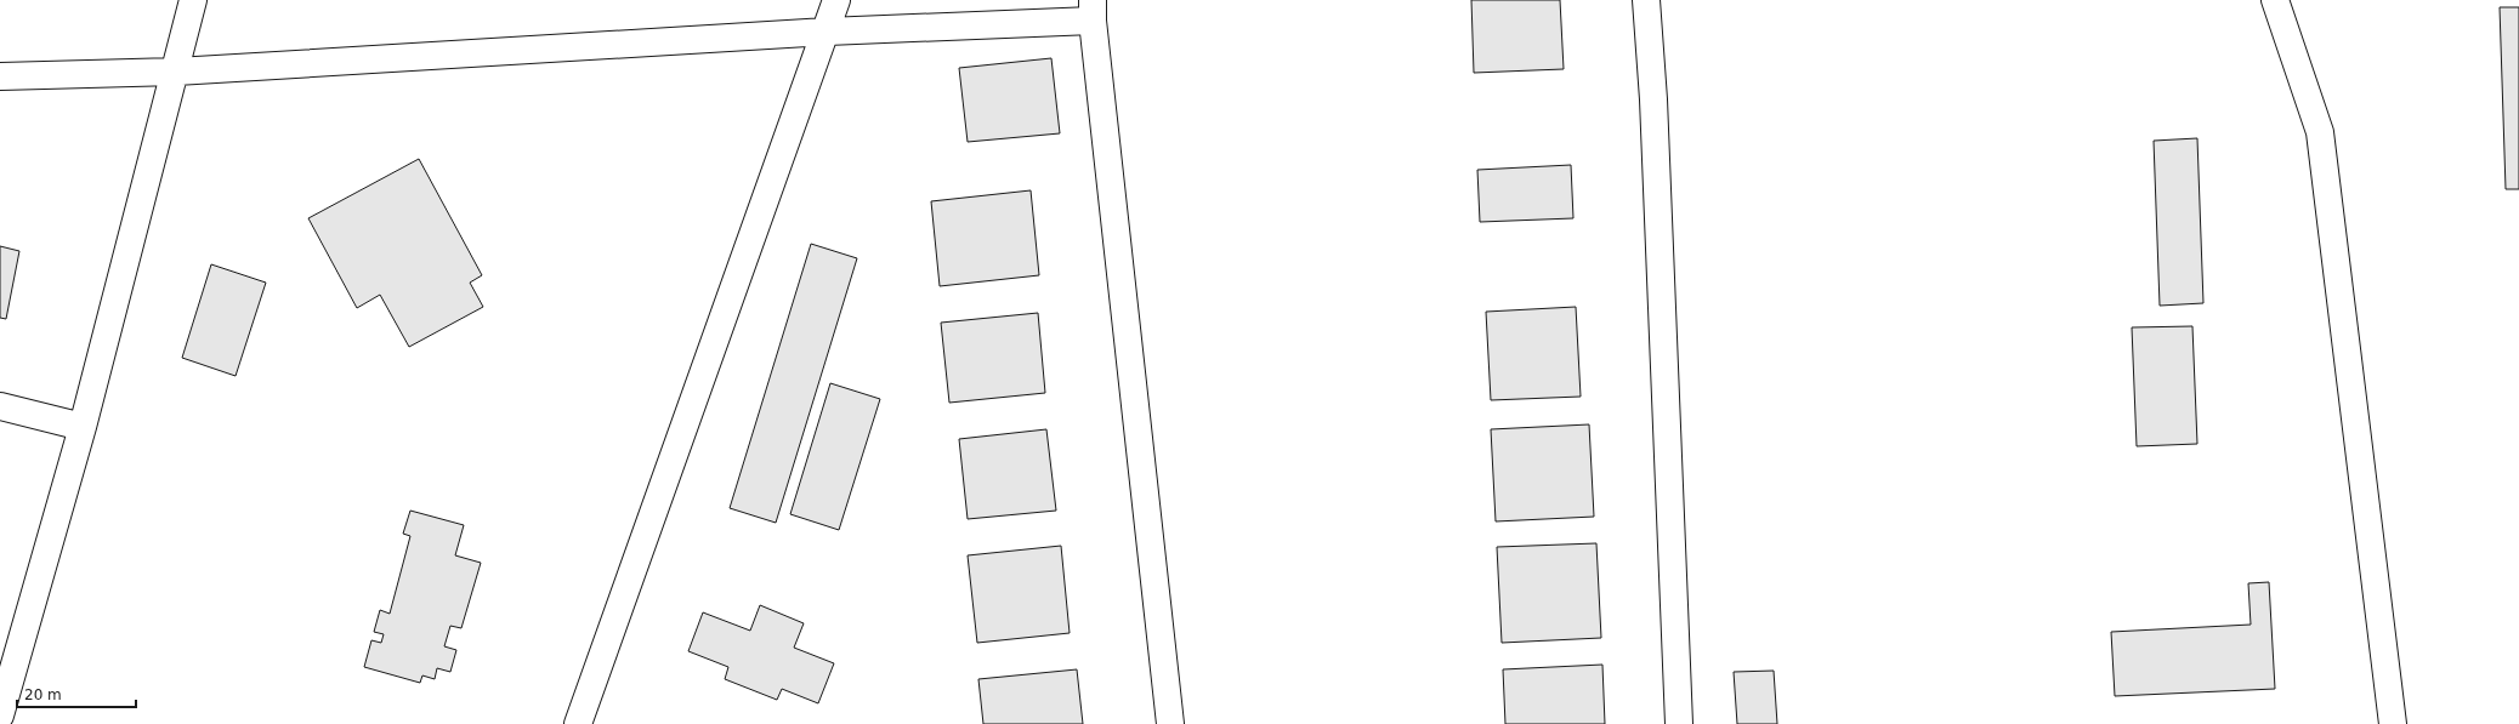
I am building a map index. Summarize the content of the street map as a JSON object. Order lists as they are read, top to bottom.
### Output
{
  "scale_bar": "20 m"
}
